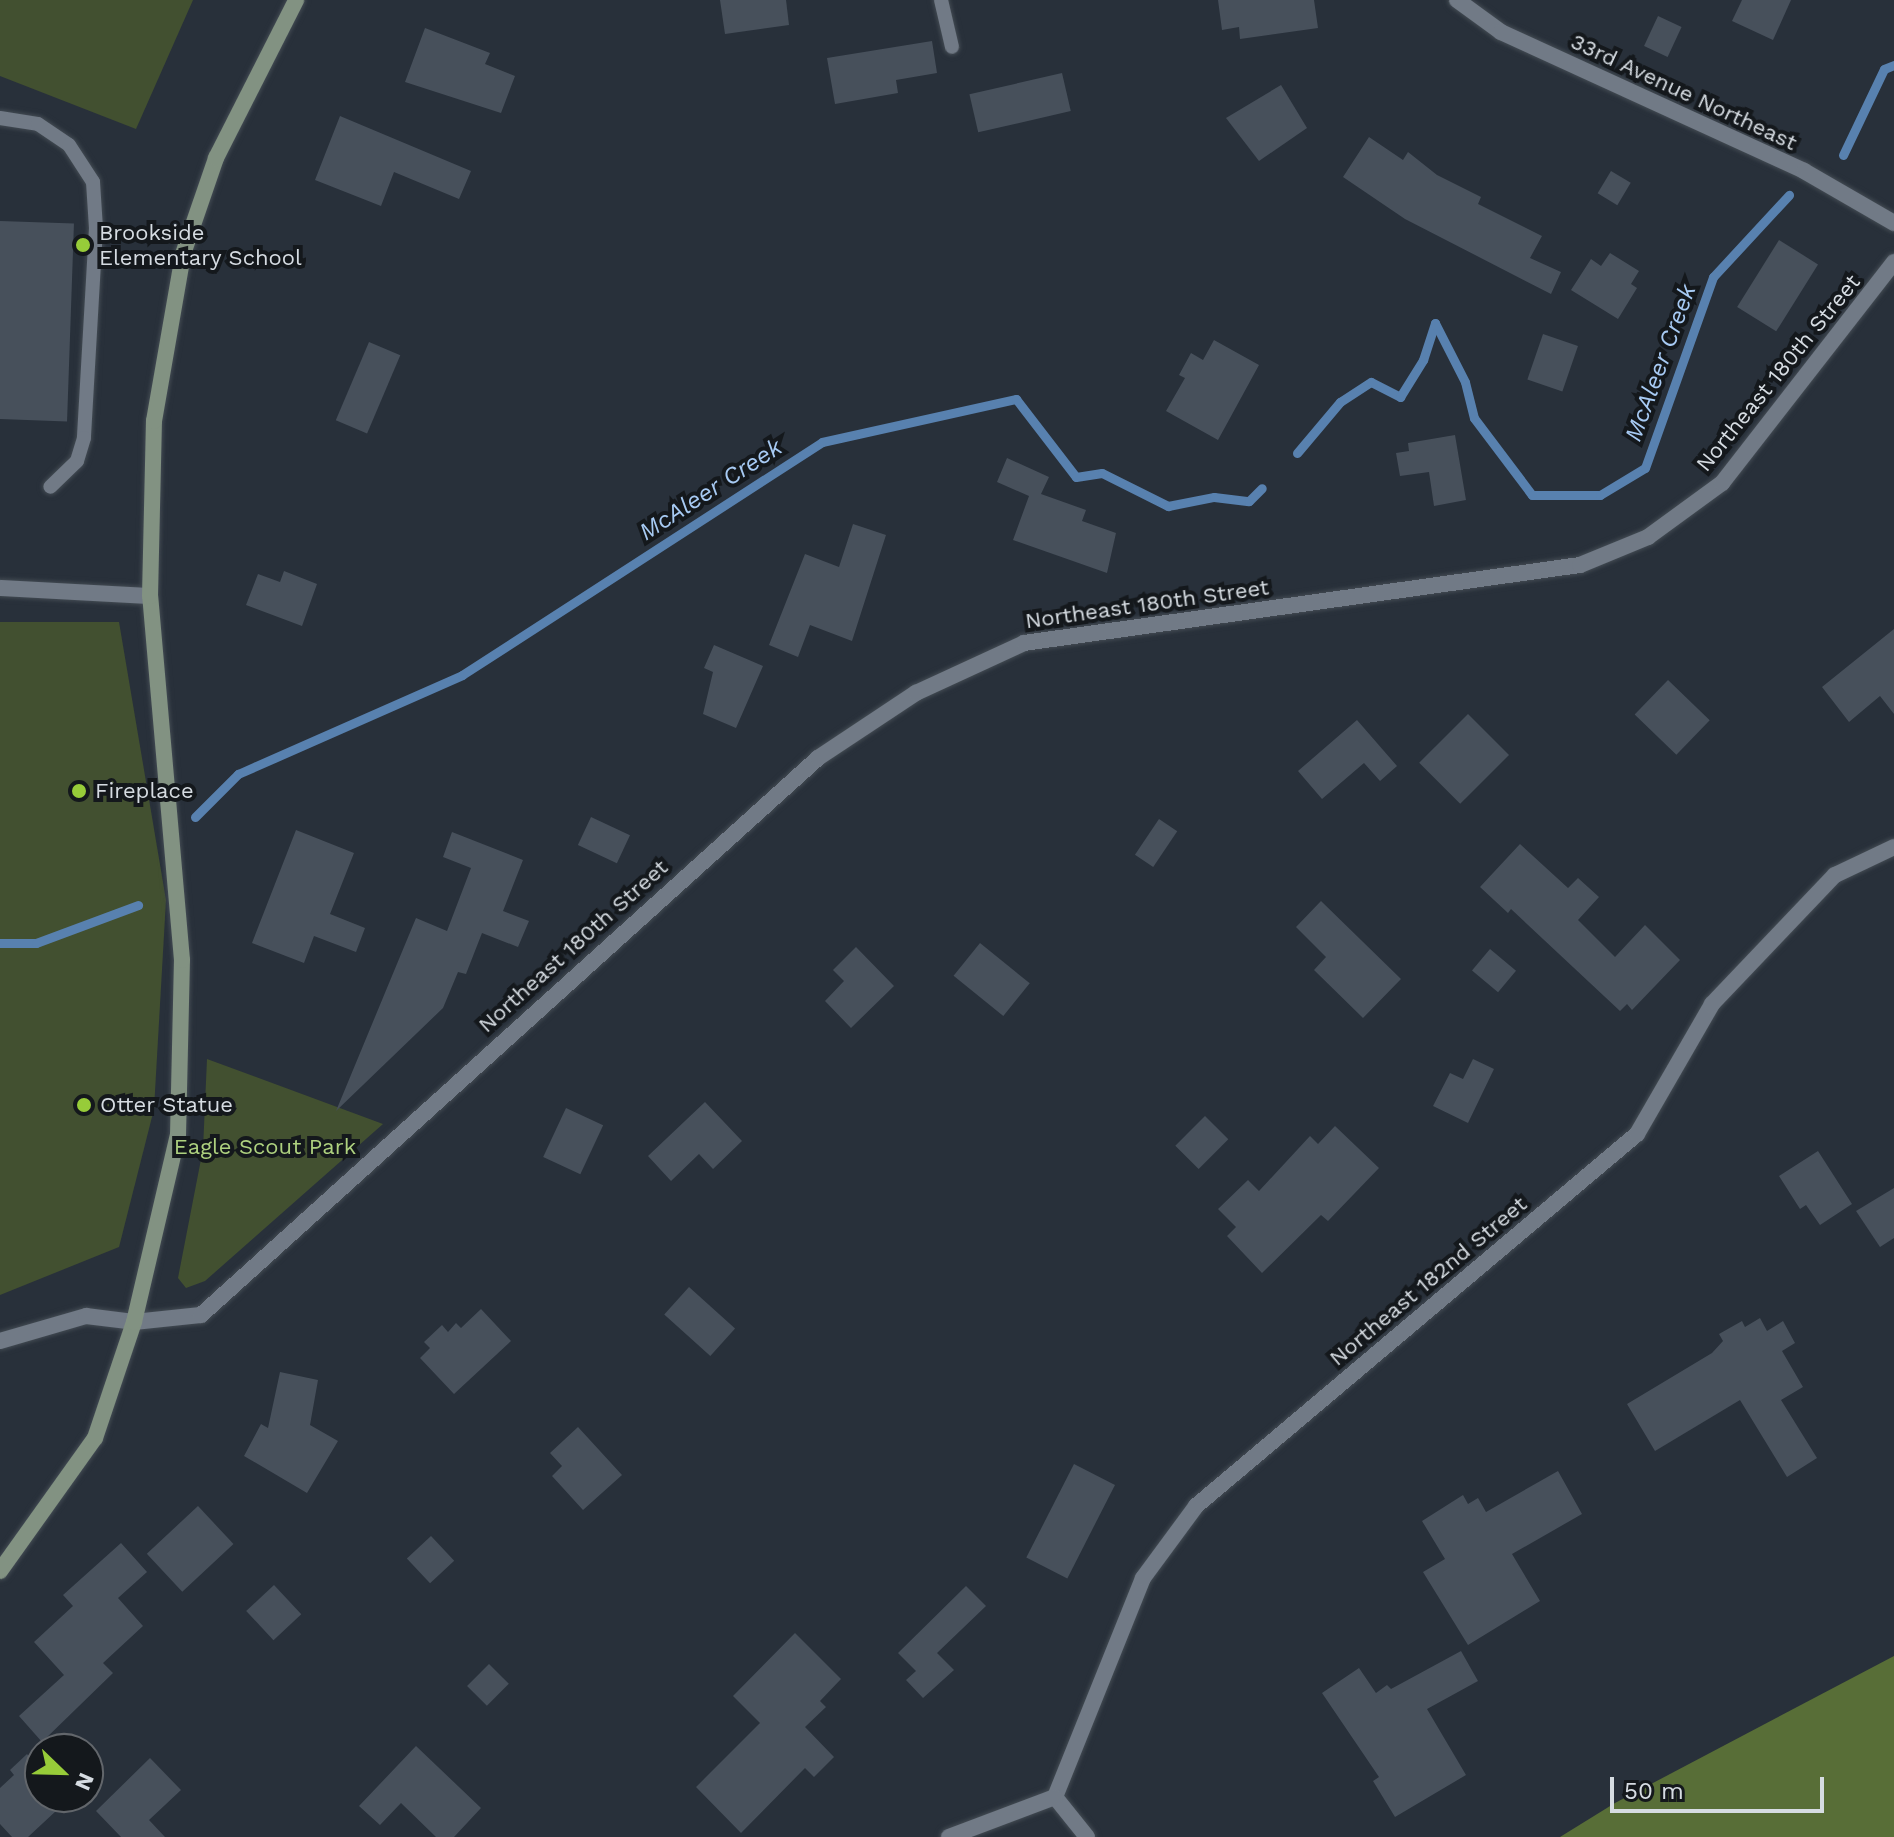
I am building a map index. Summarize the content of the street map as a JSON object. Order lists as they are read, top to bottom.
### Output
{
  "streets": {
    "street": ["33rd Avenue Northeast", "Northeast 180th Street", "Northeast 182nd Street"]
  },
  "water": ["McAleer Creek"],
  "parks": ["Eagle Scout Park"],
  "places": ["Brookside Elementary School", "Fireplace", "Otter Statue"],
  "scale_bar": "50 m",
  "north": "bottom right"
}
